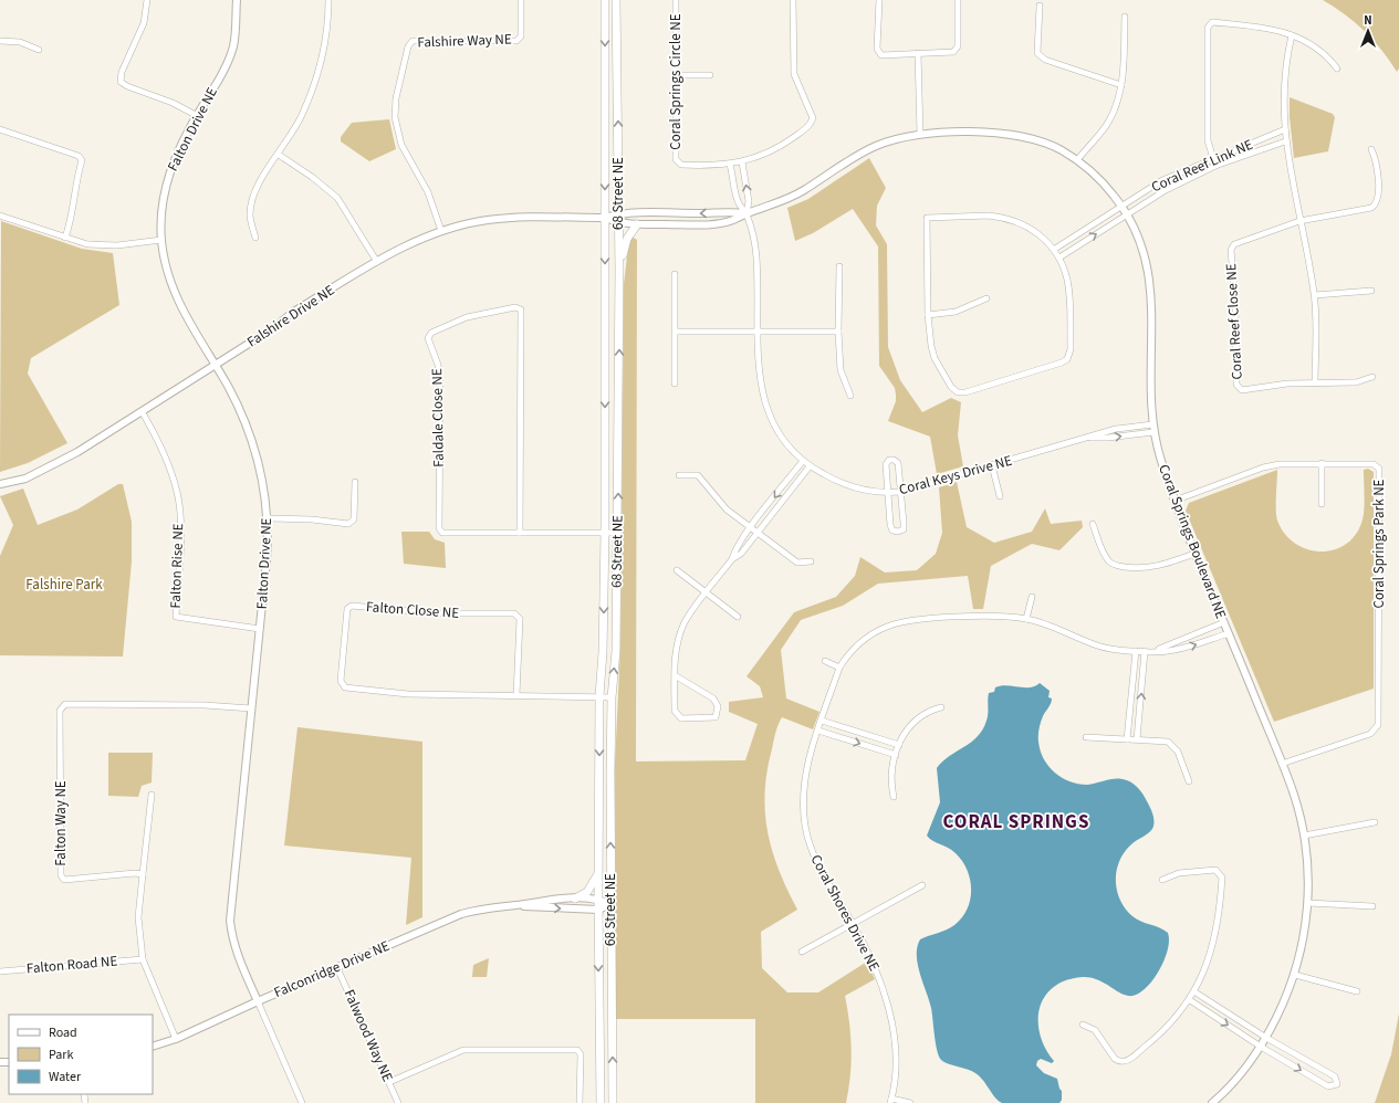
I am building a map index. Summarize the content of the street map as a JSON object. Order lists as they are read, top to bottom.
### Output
{
  "streets": {
    "main road": ["68 Street NE"],
    "street": [
      "Falshire Way NE",
      "Coral Springs Circle NE",
      "Falton Drive NE",
      "Coral Reef Link NE",
      "Falshire Drive NE",
      "Coral Reef Close NE",
      "Faldale Close NE",
      "Coral Keys Drive NE",
      "Coral Springs Boulevard NE",
      "Coral Springs Park NE",
      "Falton Rise NE",
      "Falton Close NE",
      "Falton Way NE",
      "Coral Shores Drive NE",
      "Falton Road NE",
      "Falconridge Drive NE",
      "Falwood Way NE"
    ]
  },
  "crossings": [
    ["Falshire Way NE", "Falshire Drive NE"],
    ["Falton Drive NE", "Falshire Drive NE"],
    ["Falton Drive NE", "Falton Rise NE"],
    ["Falton Drive NE", "Falton Way NE"],
    ["Falton Drive NE", "Falconridge Drive NE"],
    ["Coral Reef Link NE", "Coral Springs Boulevard NE"],
    ["68 Street NE", "Falshire Drive NE"],
    ["68 Street NE", "Faldale Close NE"],
    ["68 Street NE", "Coral Springs Boulevard NE"],
    ["68 Street NE", "Falton Close NE"],
    ["68 Street NE", "Falconridge Drive NE"],
    ["Falshire Drive NE", "Coral Springs Boulevard NE"],
    ["Falshire Drive NE", "Falton Rise NE"],
    ["Coral Keys Drive NE", "Coral Springs Boulevard NE"],
    ["Coral Springs Boulevard NE", "Coral Springs Park NE"],
    ["Coral Springs Boulevard NE", "Coral Shores Drive NE"],
    ["Falconridge Drive NE", "Falwood Way NE"]
  ],
  "districts": ["CORAL SPRINGS"],
  "parks": ["Falshire Park"],
  "legend": ["Road", "Park", "Water"],
  "north": "top"
}
